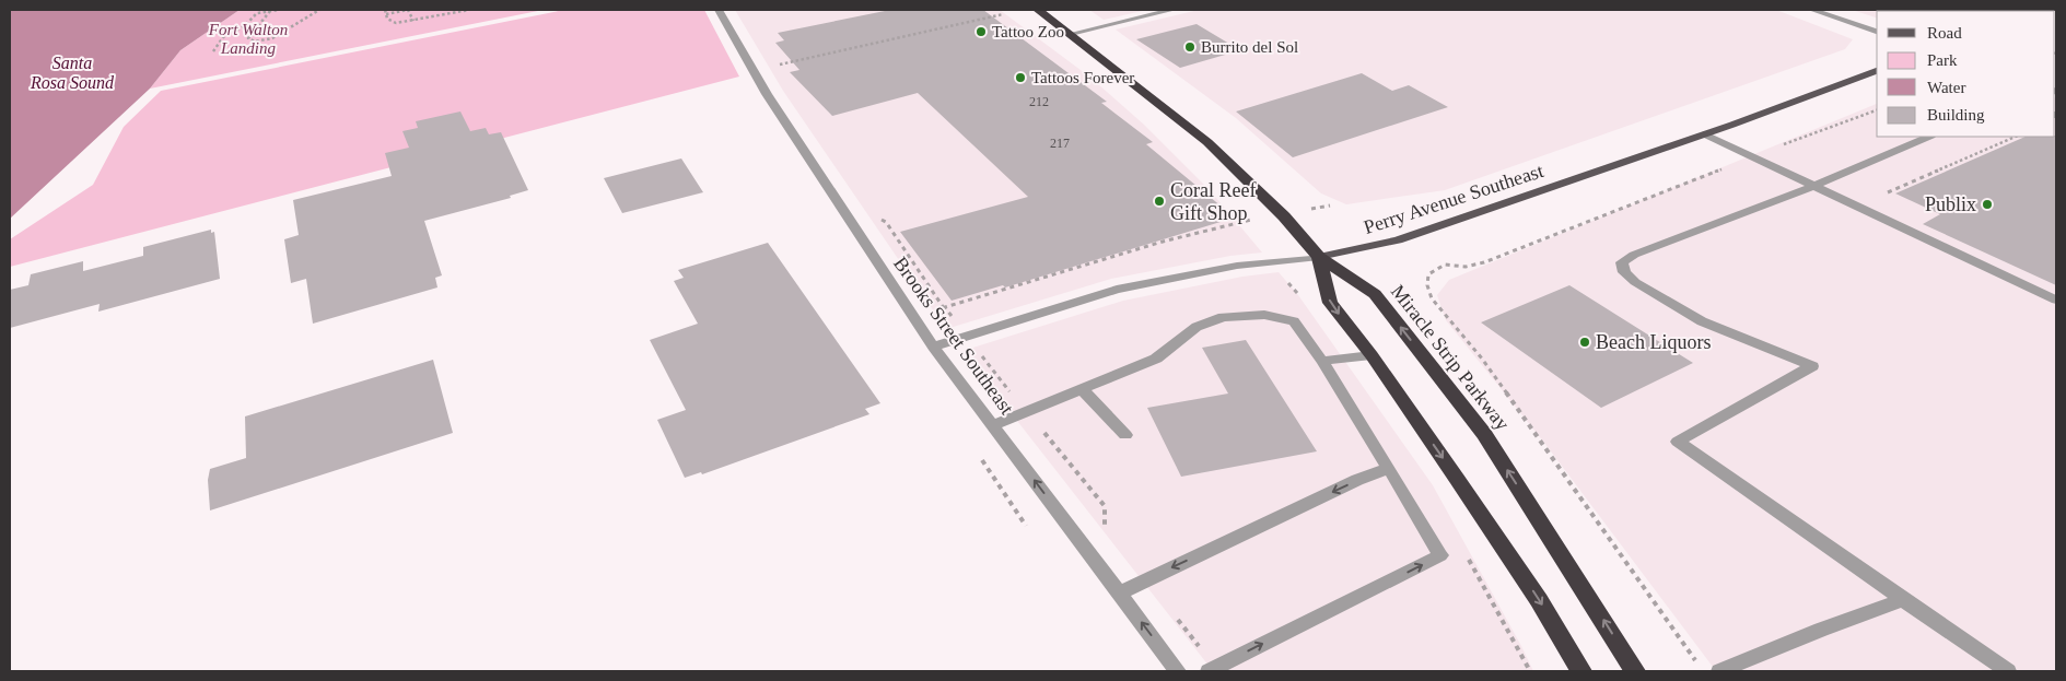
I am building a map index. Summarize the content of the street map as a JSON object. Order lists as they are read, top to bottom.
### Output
{
  "streets": {
    "highway": ["Miracle Strip Parkway"],
    "main road": ["Perry Avenue Southeast"],
    "street": ["Brooks Street Southeast"]
  },
  "crossings": [
    ["Perry Avenue Southeast", "Brooks Street Southeast"],
    ["Perry Avenue Southeast", "Miracle Strip Parkway"]
  ],
  "one_way": ["Brooks Street Southeast"],
  "water": ["Santa Rosa Sound"],
  "parks": ["Fort Walton Landing"],
  "places": [
    "Tattoo Zoo",
    "Burrito del Sol",
    "Tattoos Forever",
    "Coral Reef Gift Shop",
    "Publix",
    "Beach Liquors"
  ],
  "house_numbers": ["212", "217"],
  "legend": [
    "Road",
    "Park",
    "Water",
    "Building"
  ]
}
